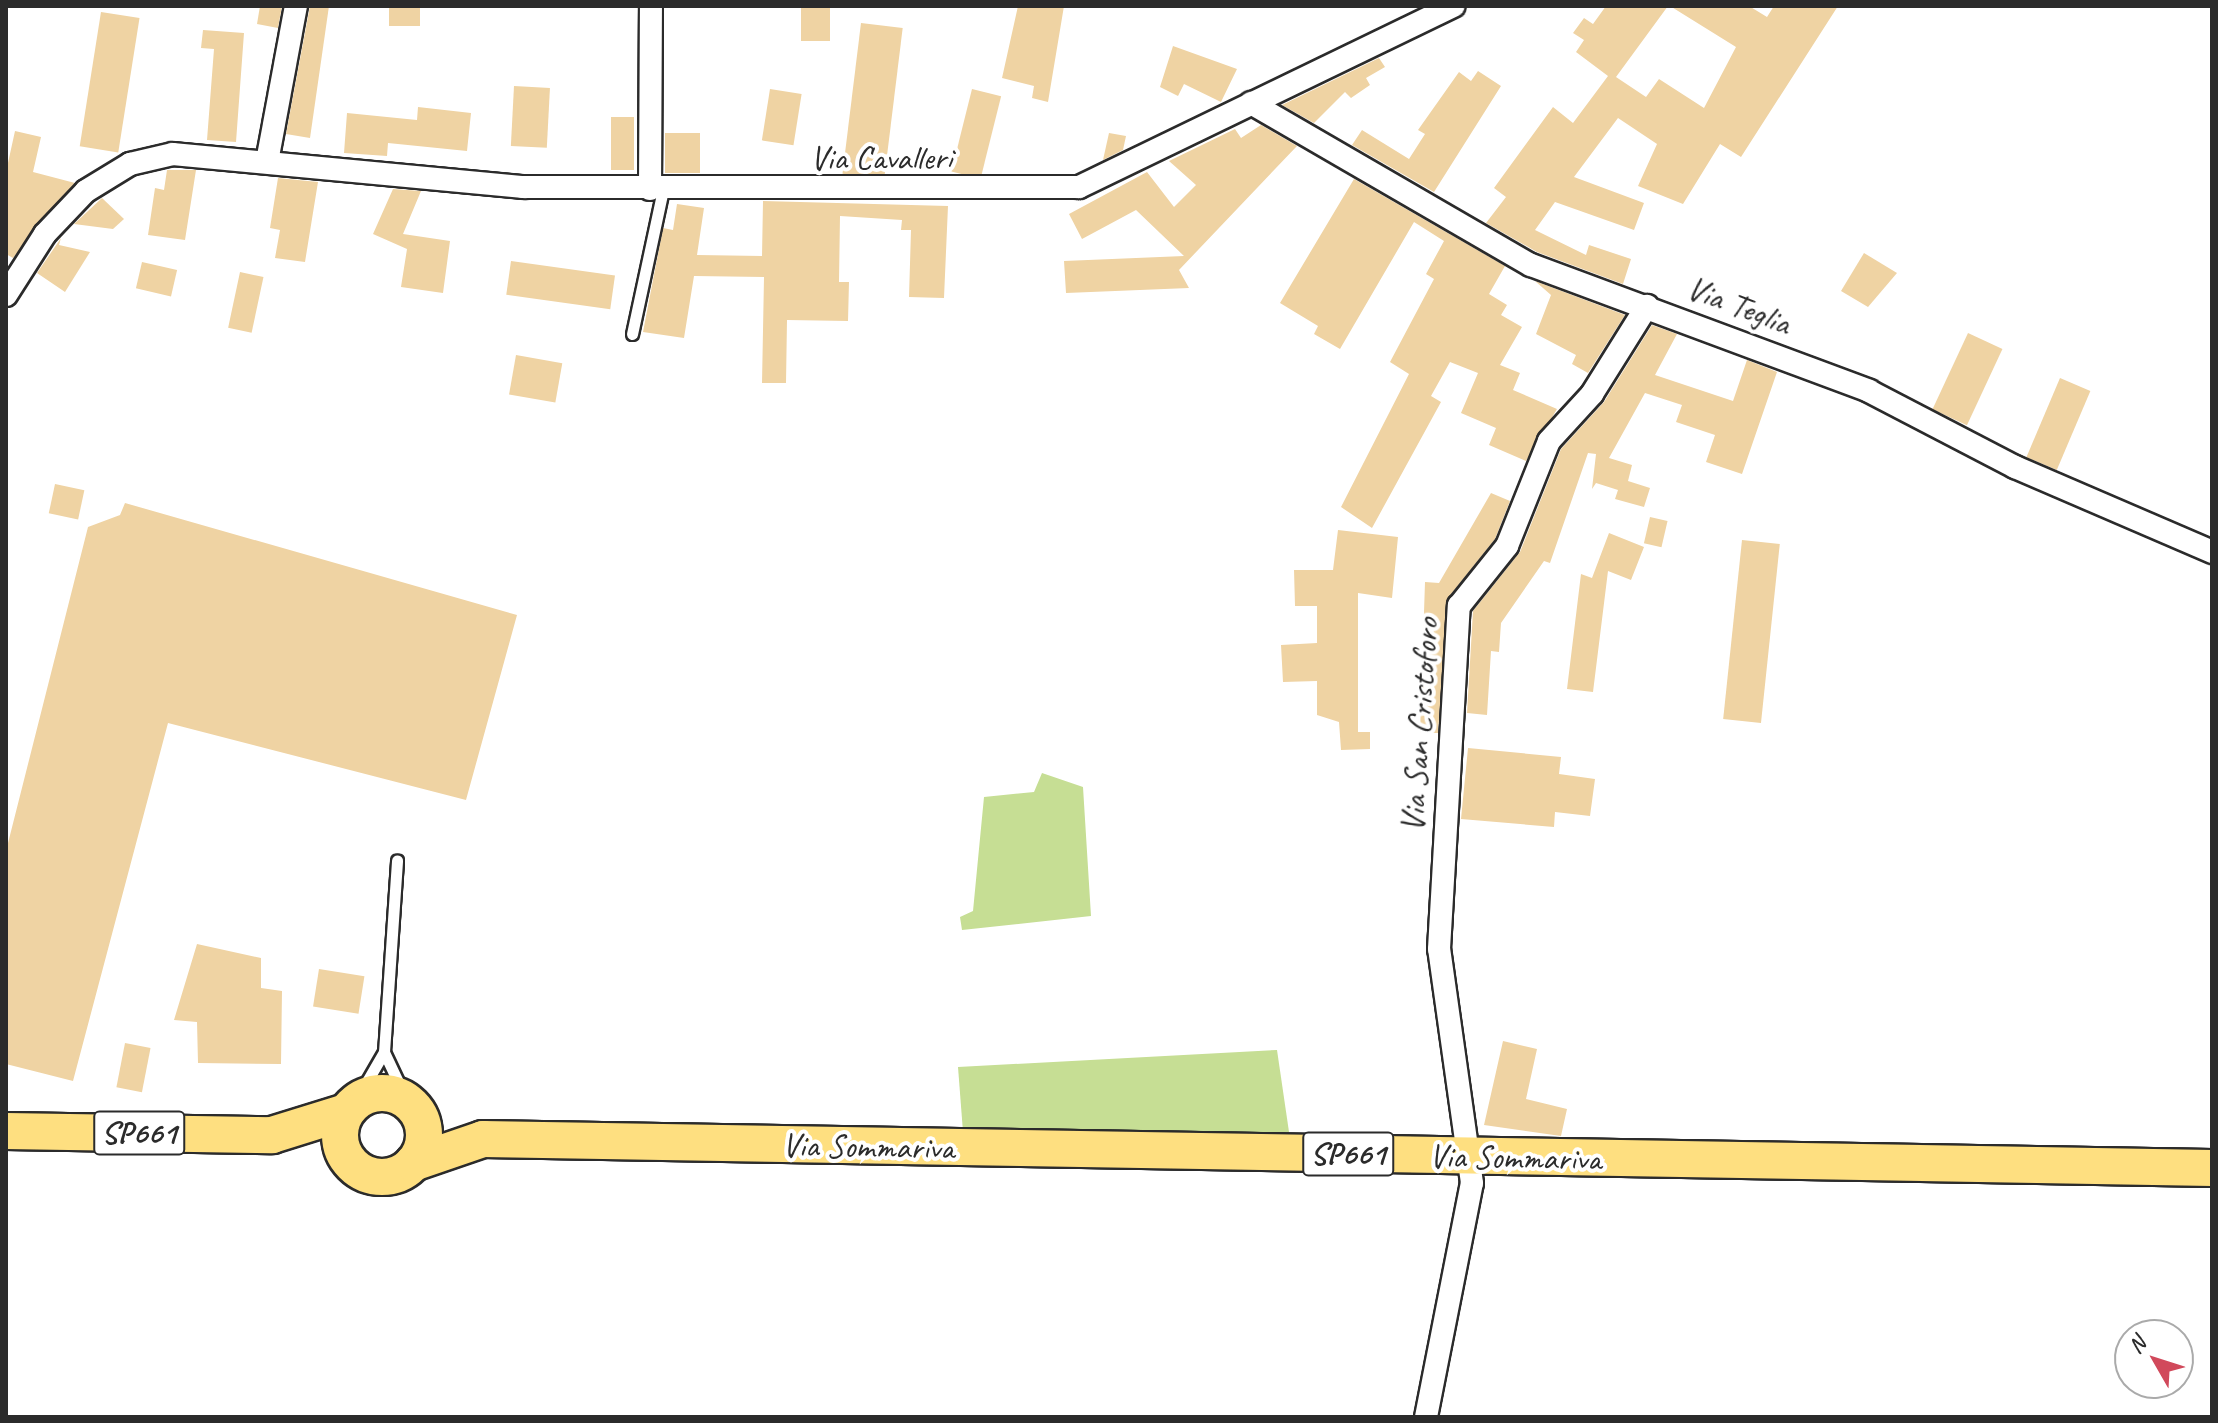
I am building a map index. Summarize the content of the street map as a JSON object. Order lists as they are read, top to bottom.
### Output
{
  "streets": {
    "main road": ["SP661", "Via Sommariva"],
    "street": ["Via Cavalleri", "Via Teglia", "Via San Cristoforo"]
  },
  "crossings": [
    ["Via Cavalleri", "Via Teglia"],
    ["Via Teglia", "Via San Cristoforo"],
    ["Via San Cristoforo", "Via Sommariva"],
    ["SP661", "Via Sommariva"]
  ],
  "north": "top left"
}
